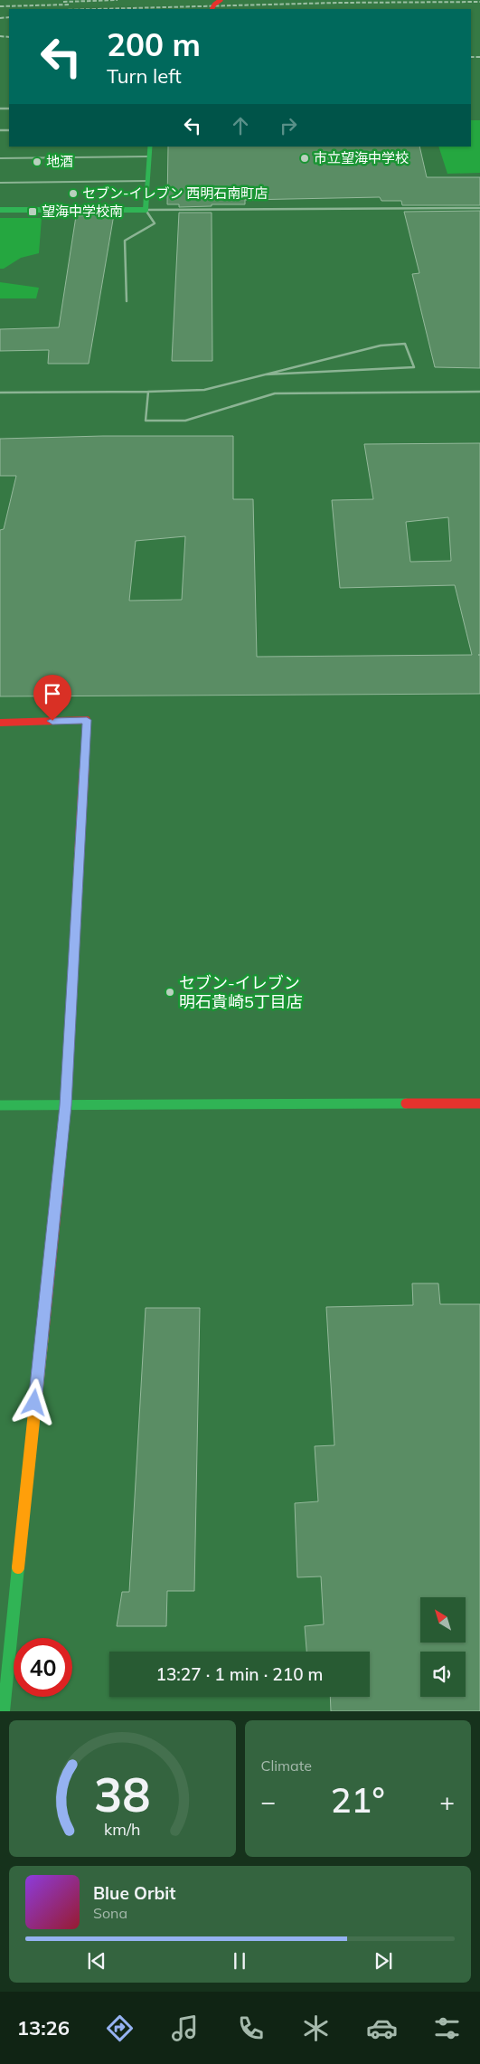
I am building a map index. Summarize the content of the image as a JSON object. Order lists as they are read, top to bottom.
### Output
{
  "places": {
    "other": [
      "市立望海中学校",
      "地酒",
      "セブン-イレブン 西明石南町店",
      "セブン-イレブン 明石貴崎5丁目店"
    ],
    "transit": ["望海中学校南"]
  },
  "north": "top left",
  "page": {
    "turn": ["200 m", "Turn left"],
    "limit": "40",
    "trip": "13:27 · 1 min · 210 m",
    "tile": "Climate",
    "heat": ["−", "21°", "+"],
    "song": ["Blue Orbit", "Sona"],
    "tabs": "13:26",
    "gauge": ["38", "km/h"]
  }
}
